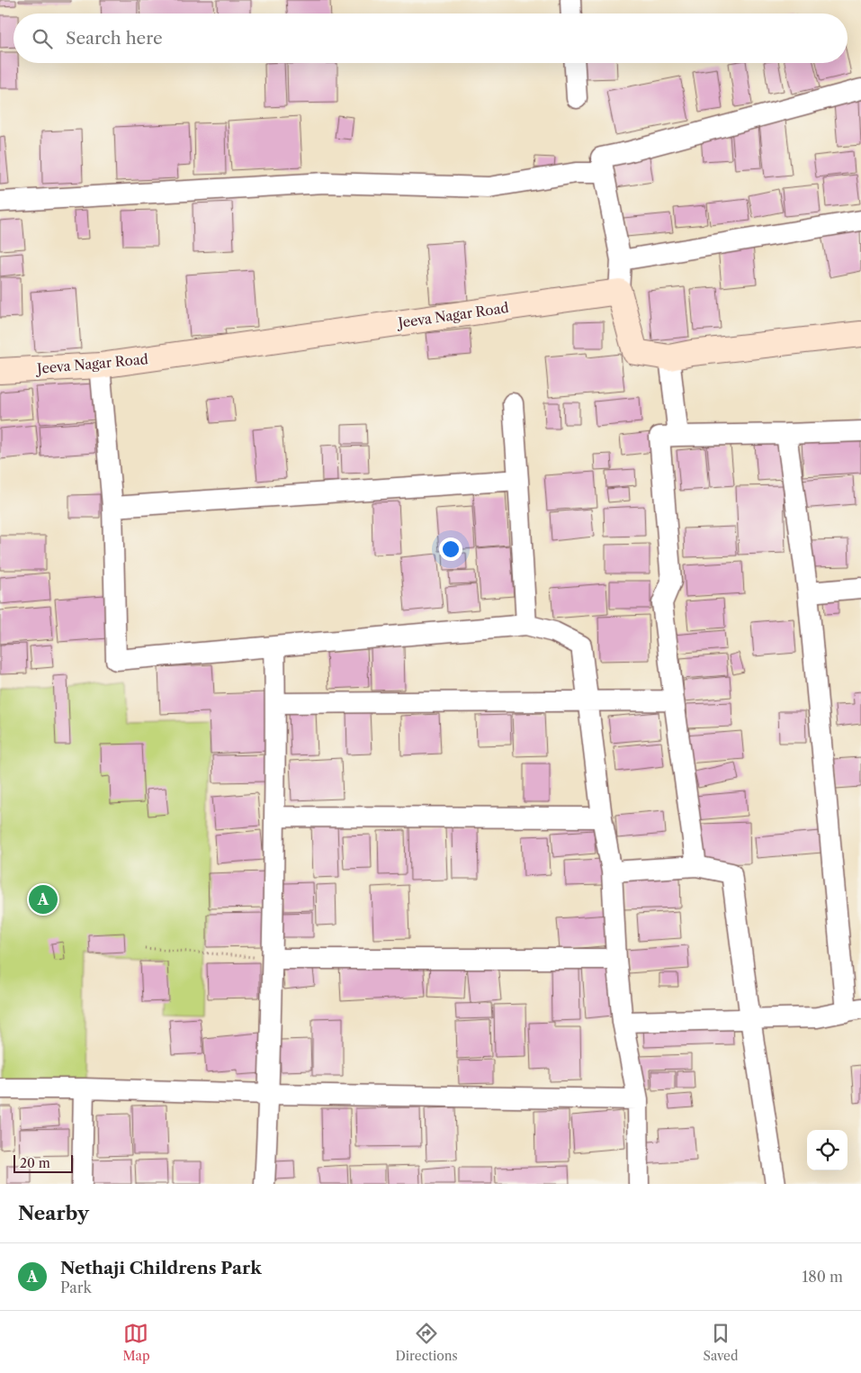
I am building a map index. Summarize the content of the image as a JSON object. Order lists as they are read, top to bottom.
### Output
{
  "streets": {
    "street": ["Jeeva Nagar Road"]
  },
  "scale_bar": "20 m",
  "page": {
    "search": "Search here",
    "pins": "A",
    "scale": "20 m",
    "heading": "Nearby",
    "list": [
      {
        "mark": "A",
        "name": "Nethaji Childrens Park",
        "note": "Park",
        "value": "180 m"
      }
    ],
    "nav": ["Map", "Directions", "Saved"]
  }
}
